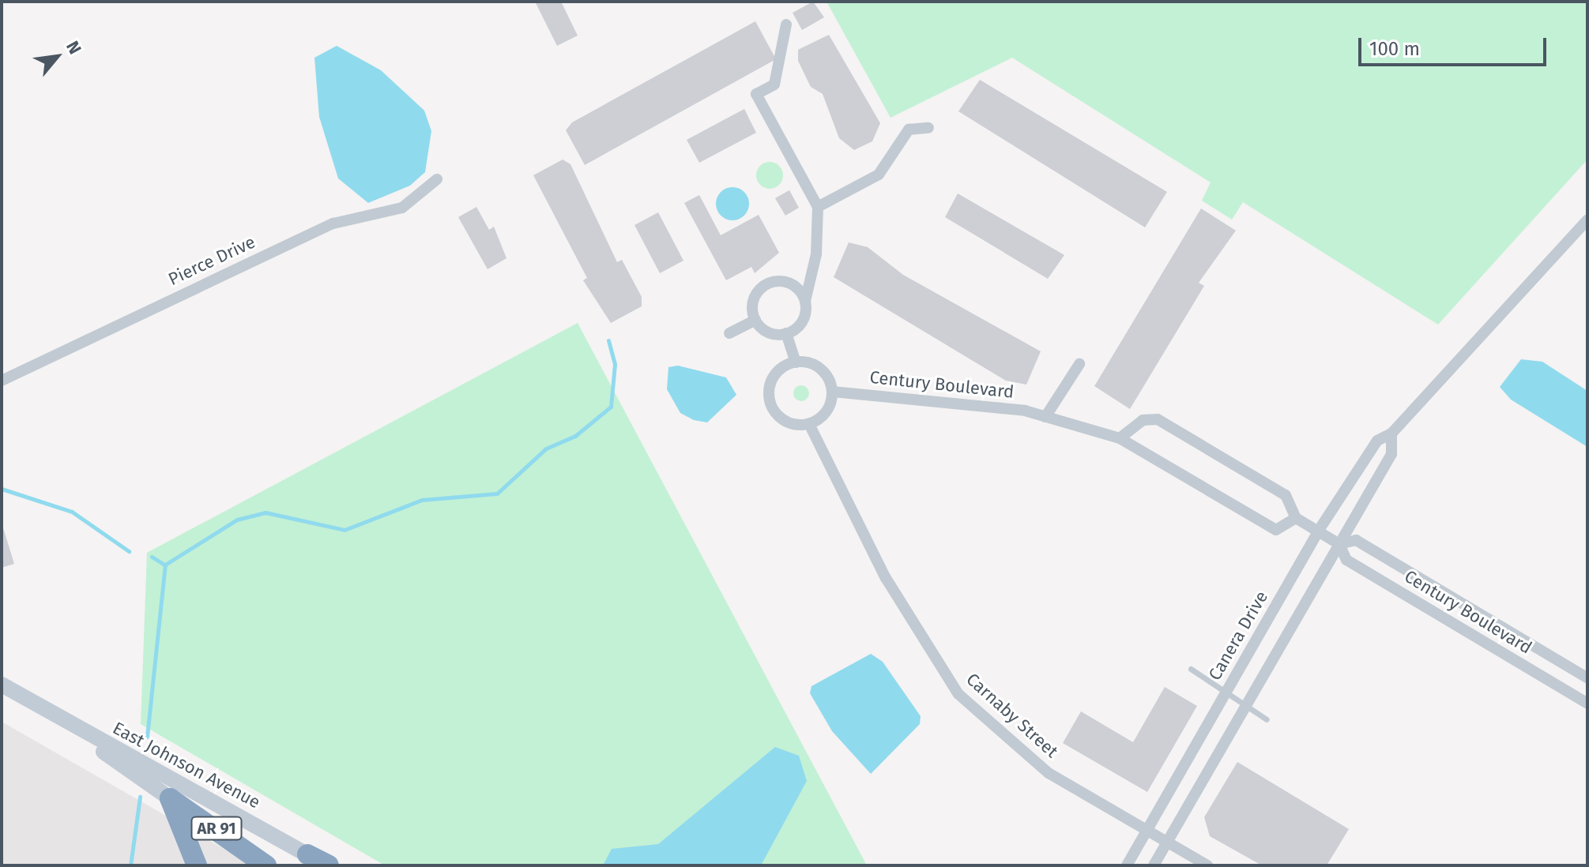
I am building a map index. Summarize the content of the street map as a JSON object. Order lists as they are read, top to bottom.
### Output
{
  "streets": {
    "highway": ["AR 91"],
    "main road": ["East Johnson Avenue"],
    "street": [
      "Pierce Drive",
      "Century Boulevard",
      "Canera Drive",
      "Carnaby Street"
    ]
  },
  "crossings": [
    ["Century Boulevard", "Canera Drive"],
    ["Century Boulevard", "Carnaby Street"],
    ["Canera Drive", "Carnaby Street"],
    ["East Johnson Avenue", "AR 91"]
  ],
  "scale_bar": "100 m",
  "north": "top right"
}
